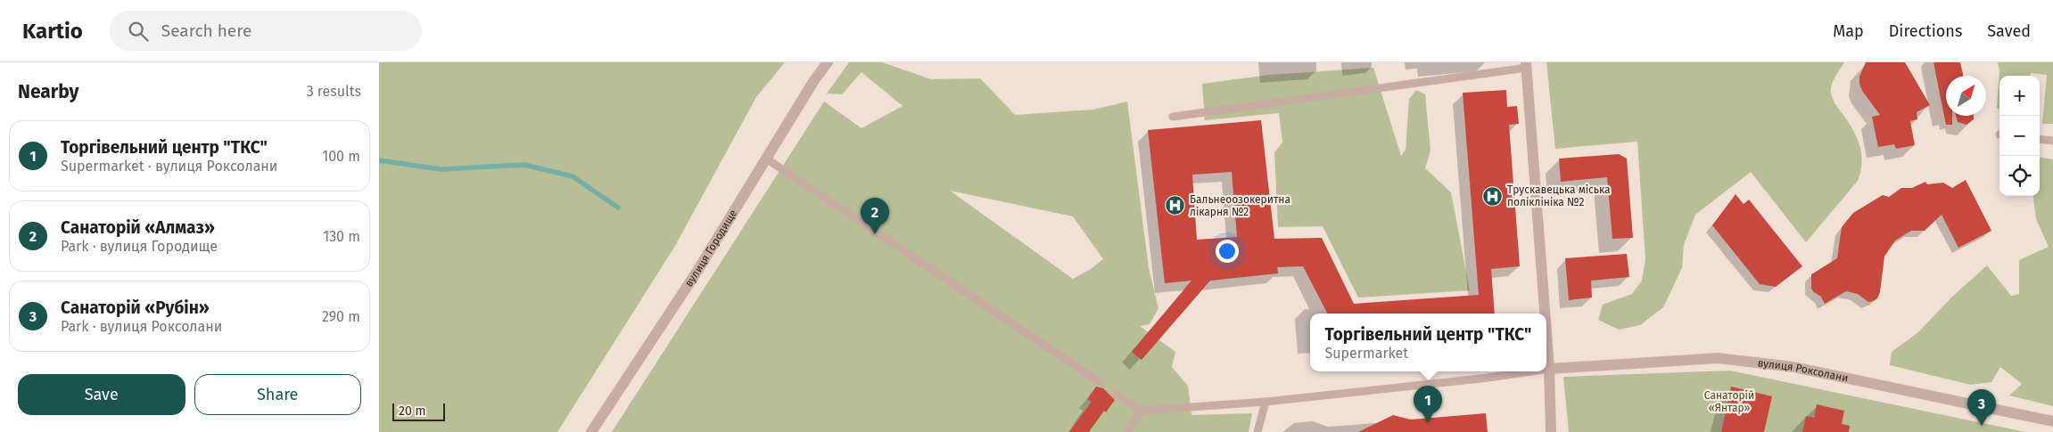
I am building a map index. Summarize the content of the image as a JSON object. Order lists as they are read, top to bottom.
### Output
{
  "streets": {
    "street": ["вулиця Городище", "вулиця Роксолани"]
  },
  "parks": ["Санаторій «Янтар»"],
  "places": {
    "hospital": ["Трускавецька міська поліклініка №2", "Бальнеоозокеритна лікарня №2"]
  },
  "scale_bar": "20 m",
  "north": "top right",
  "page": {
    "header": "Kartio",
    "search": "Search here",
    "nav": ["Map", "Directions", "Saved"],
    "heading": ["Nearby", "3 results"],
    "map_buttons": ["+", "−"],
    "list": [
      {
        "mark": "1",
        "name": "Торгівельний центр \"ТКС\"",
        "note": "Supermarket · вулиця Роксолани",
        "value": "100 m"
      },
      {
        "mark": "2",
        "name": "Санаторій «Алмаз»",
        "note": "Park · вулиця Городище",
        "value": "130 m"
      },
      {
        "mark": "3",
        "name": "Санаторій «Рубін»",
        "note": "Park · вулиця Роксолани",
        "value": "290 m"
      }
    ],
    "pins": ["2", "1", "3"],
    "popup": ["Торгівельний центр \"ТКС\"", "Supermarket"],
    "buttons": ["Save", "Share"],
    "scale": "20 m"
  }
}
